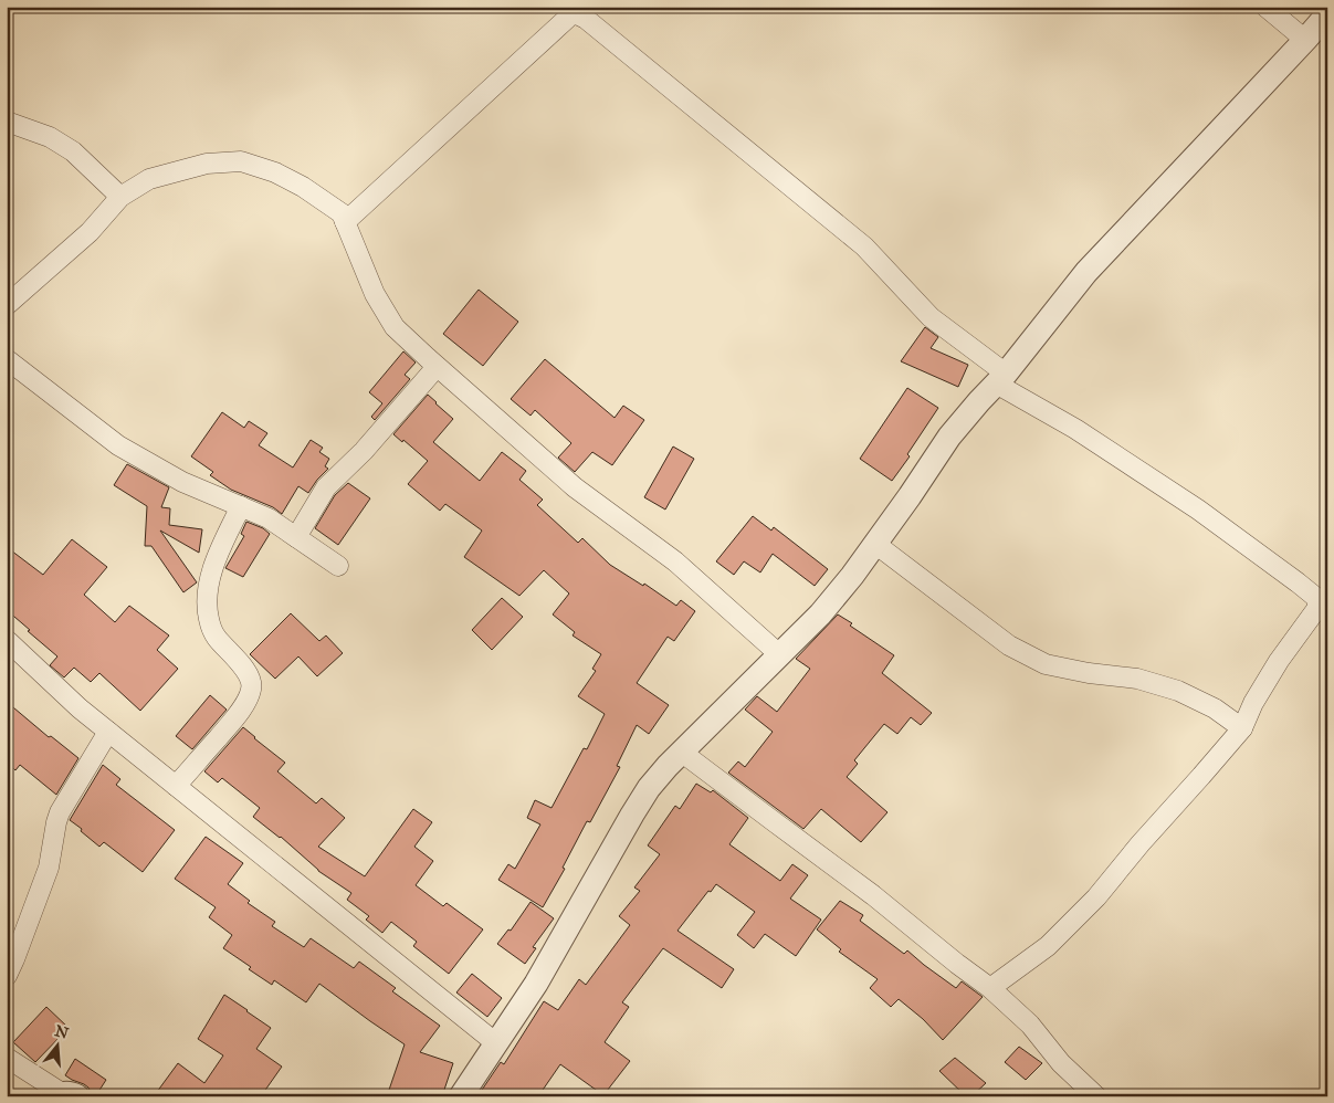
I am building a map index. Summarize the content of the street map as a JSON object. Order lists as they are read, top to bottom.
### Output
{
  "north": "top"
}
